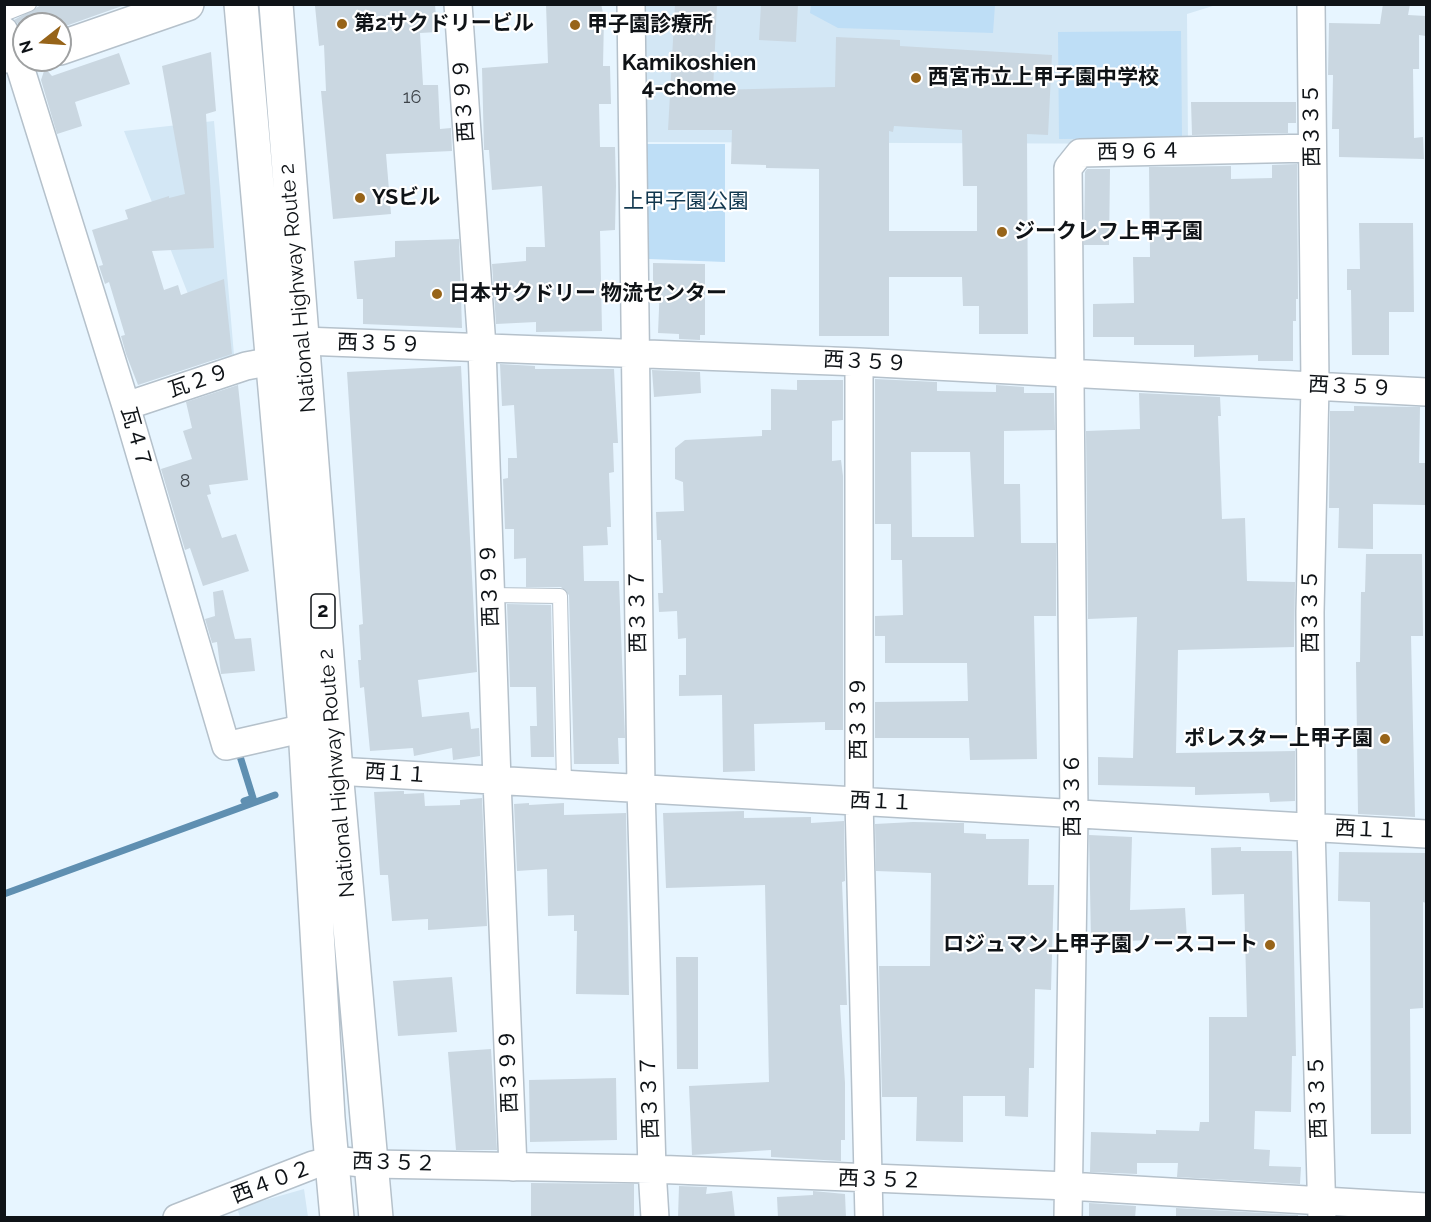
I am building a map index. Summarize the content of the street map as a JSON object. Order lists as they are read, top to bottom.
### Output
{
  "streets": {
    "main road": ["National Highway Route 2", "2"],
    "street": [
      "西３９９",
      "西３３５",
      "西９６４",
      "西３５９",
      "瓦２９",
      "瓦４７",
      "西３３７",
      "西３３９",
      "西１１",
      "西３３６",
      "西３５２",
      "西４０２"
    ]
  },
  "crossings": [
    ["西３９９", "西３５９"],
    ["西３９９", "西１１"],
    ["西３９９", "西３５２"],
    ["西３３５", "西９６４"],
    ["西３３５", "西３５９"],
    ["西３３５", "西１１"],
    ["西３３５", "西３５２"],
    ["西９６４", "西３５９"],
    ["西９６４", "西３３６"],
    ["National Highway Route 2", "西３５９"],
    ["National Highway Route 2", "瓦２９"],
    ["National Highway Route 2", "瓦４７"],
    ["National Highway Route 2", "西１１"],
    ["National Highway Route 2", "西３５２"],
    ["National Highway Route 2", "西４０２"],
    ["西３５９", "西３３７"],
    ["西３５９", "西３３９"],
    ["西３５９", "西３３６"],
    ["瓦２９", "瓦４７"],
    ["西３３７", "西１１"],
    ["西３３７", "西３５２"],
    ["西３３９", "西１１"],
    ["西３３９", "西３５２"],
    ["西１１", "西３３６"],
    ["西３３６", "西３５２"],
    ["西３５２", "西４０２"]
  ],
  "districts": ["Kamikoshien 4-chome"],
  "parks": ["上甲子園公園"],
  "places": [
    "第2サクドリービル",
    "甲子園診療所",
    "西宮市立上甲子園中学校",
    "YSビル",
    "ジークレフ上甲子園",
    "日本サクドリー 物流センター",
    "ポレスター上甲子園",
    "ロジュマン上甲子園ノースコート"
  ],
  "house_numbers": ["16", "8"],
  "north": "left"
}
